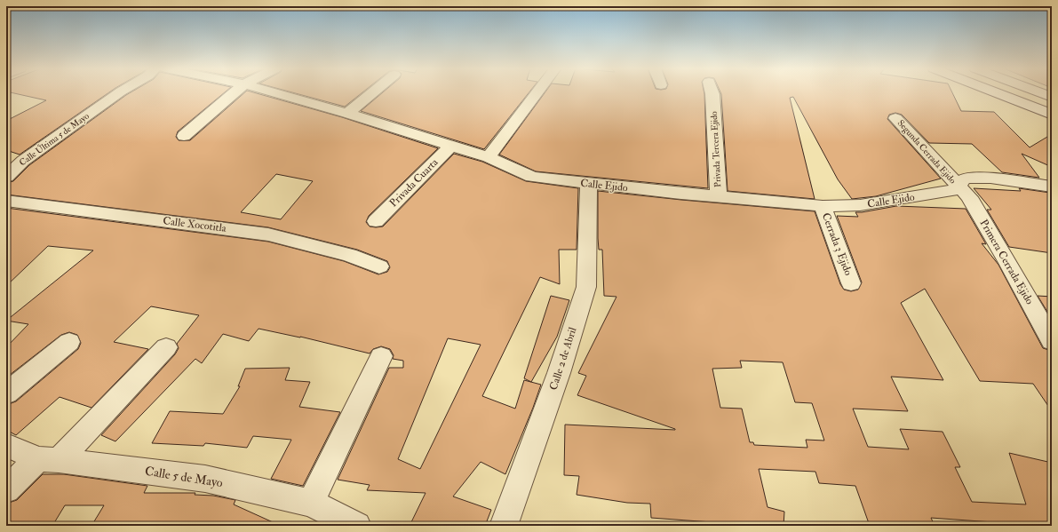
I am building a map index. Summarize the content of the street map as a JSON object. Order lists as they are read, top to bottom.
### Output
{
  "streets": {
    "street": [
      "Calle Última 5 de Mayo",
      "Privada Tercera Ejido",
      "Segunda Cerrada Ejido",
      "Privada Cuarta",
      "Calle Ejido",
      "Calle Xocotitla",
      "Cerrada 3 Ejido",
      "Primera Cerrada Ejido",
      "Calle 2 de Abril",
      "Calle 5 de Mayo"
    ]
  },
  "crossings": [
    ["Privada Tercera Ejido", "Calle Ejido"],
    ["Segunda Cerrada Ejido", "Calle Ejido"],
    ["Segunda Cerrada Ejido", "Primera Cerrada Ejido"],
    ["Privada Cuarta", "Calle Ejido"],
    ["Calle Ejido", "Cerrada 3 Ejido"],
    ["Calle Ejido", "Primera Cerrada Ejido"],
    ["Calle Ejido", "Calle 2 de Abril"]
  ]
}
